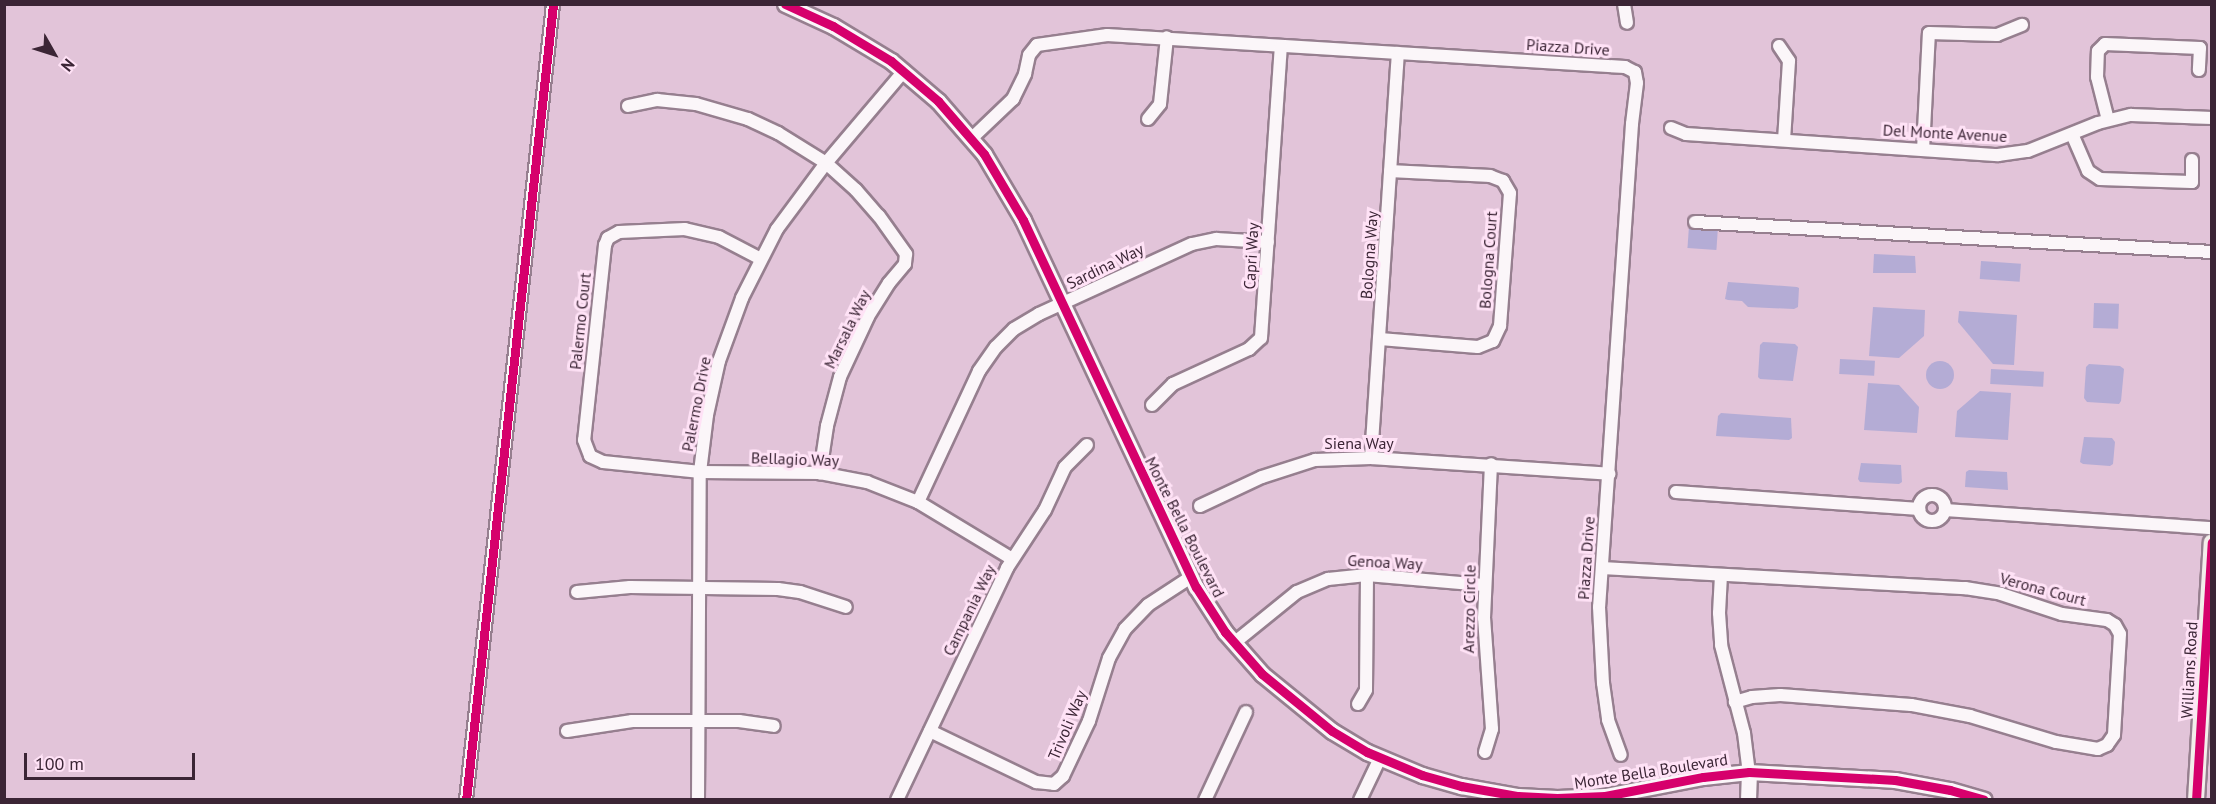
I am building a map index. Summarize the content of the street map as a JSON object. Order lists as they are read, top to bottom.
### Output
{
  "streets": {
    "main road": ["Williams Road"],
    "street": [
      "Piazza Drive",
      "Del Monte Avenue",
      "Bologna Way",
      "Capri Way",
      "Bologna Court",
      "Sardina Way",
      "Palermo Court",
      "Marsala Way",
      "Palermo Drive",
      "Siena Way",
      "Bellagio Way",
      "Monte Bella Boulevard",
      "Genoa Way",
      "Verona Court",
      "Arezzo Circle",
      "Campania Way",
      "Trivoli Way"
    ]
  },
  "crossings": [
    ["Piazza Drive", "Bologna Way"],
    ["Piazza Drive", "Capri Way"],
    ["Piazza Drive", "Siena Way"],
    ["Piazza Drive", "Monte Bella Boulevard"],
    ["Piazza Drive", "Verona Court"],
    ["Bologna Way", "Bologna Court"],
    ["Bologna Way", "Siena Way"],
    ["Capri Way", "Sardina Way"],
    ["Sardina Way", "Bellagio Way"],
    ["Sardina Way", "Monte Bella Boulevard"],
    ["Palermo Court", "Palermo Drive"],
    ["Palermo Court", "Bellagio Way"],
    ["Marsala Way", "Palermo Drive"],
    ["Marsala Way", "Bellagio Way"],
    ["Palermo Drive", "Bellagio Way"],
    ["Palermo Drive", "Monte Bella Boulevard"],
    ["Siena Way", "Arezzo Circle"],
    ["Bellagio Way", "Campania Way"],
    ["Monte Bella Boulevard", "Genoa Way"],
    ["Monte Bella Boulevard", "Trivoli Way"],
    ["Genoa Way", "Arezzo Circle"],
    ["Campania Way", "Trivoli Way"]
  ],
  "scale_bar": "100 m",
  "north": "bottom right"
}
